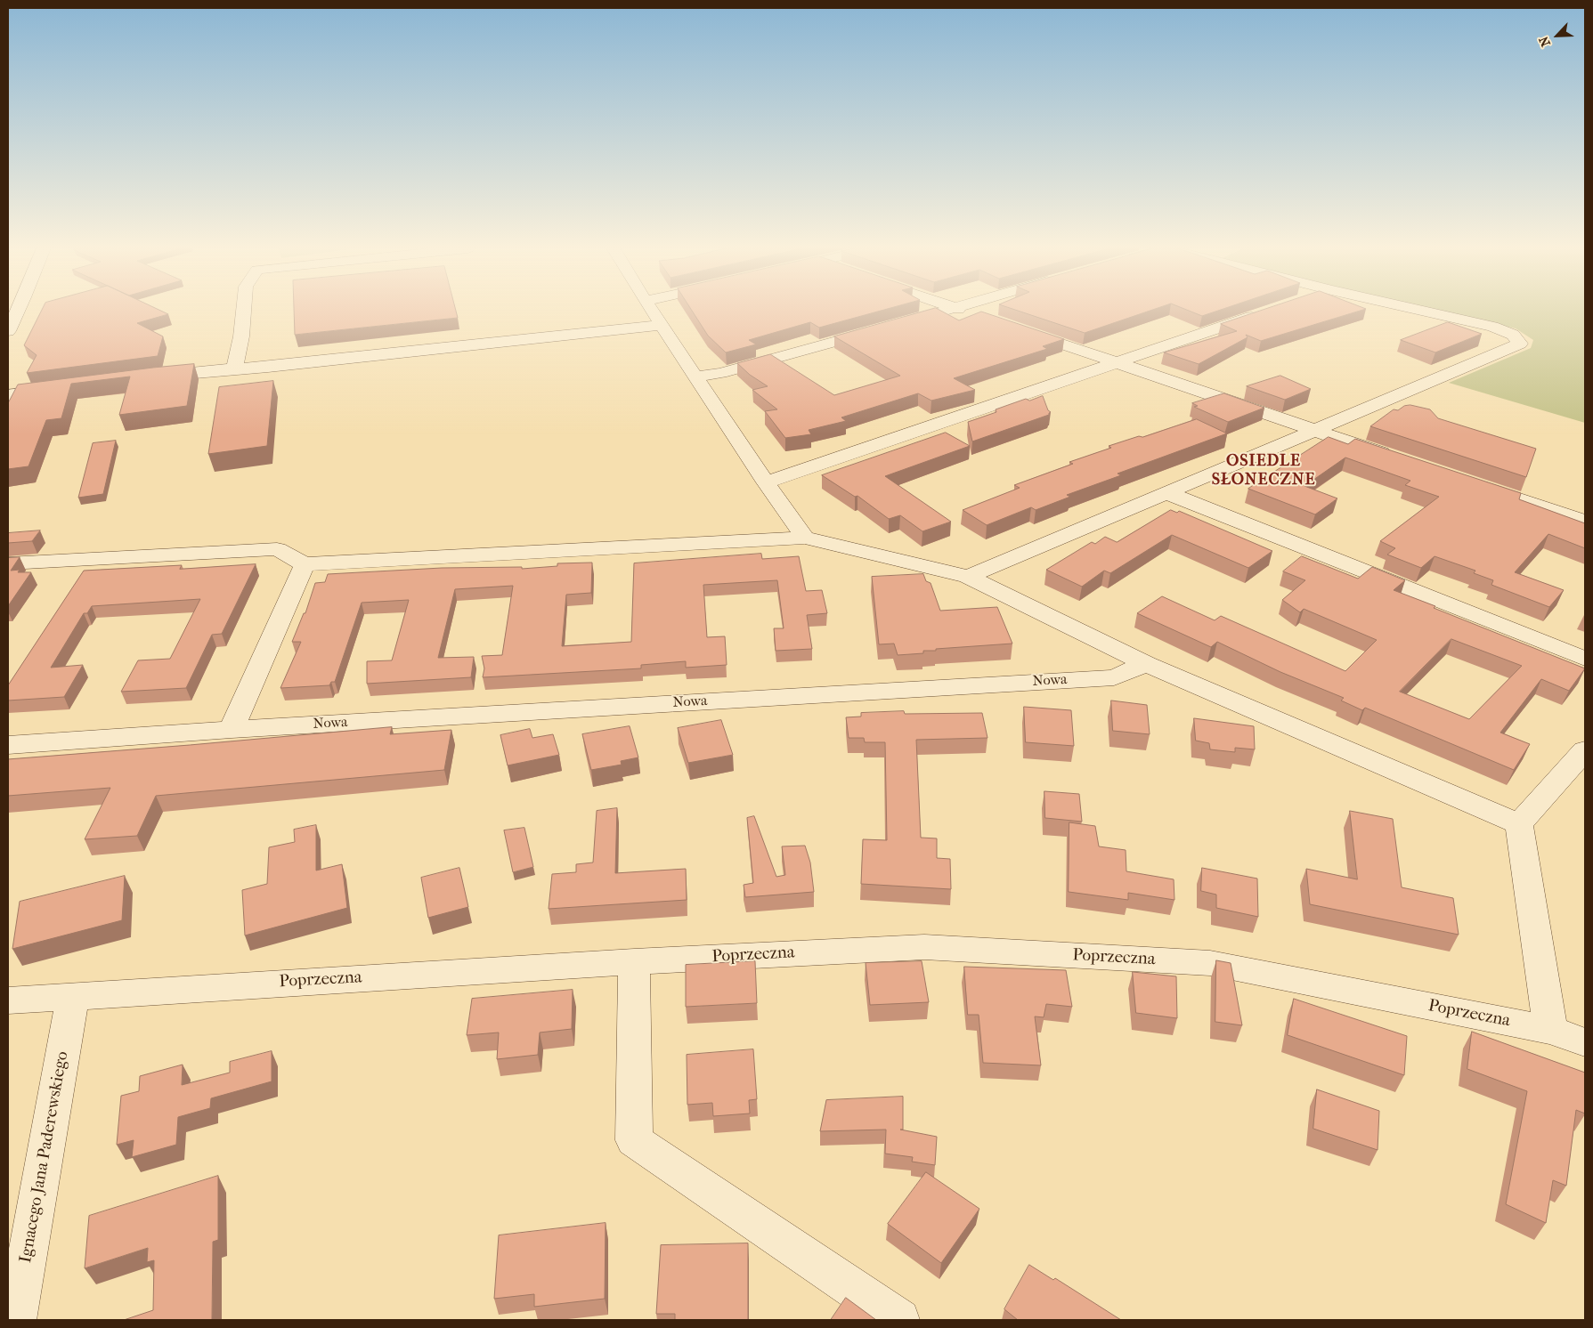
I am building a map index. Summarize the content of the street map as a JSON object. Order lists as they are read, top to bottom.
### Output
{
  "streets": {
    "street": ["Nowa", "Poprzeczna", "Ignacego Jana Paderewskiego"]
  },
  "crossings": [
    ["Poprzeczna", "Ignacego Jana Paderewskiego"]
  ],
  "districts": ["OSIEDLE SŁONECZNE"],
  "north": "bottom left"
}
